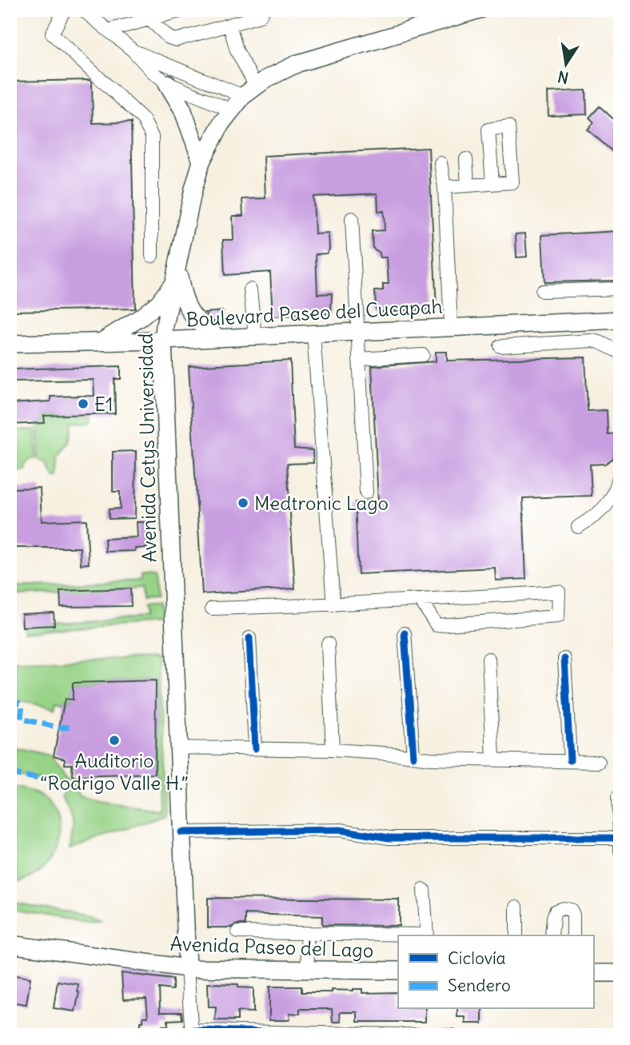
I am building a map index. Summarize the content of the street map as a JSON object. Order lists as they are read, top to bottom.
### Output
{
  "streets": {
    "main road": ["Boulevard Paseo del Cucapah", "Avenida Cetys Universidad", "Avenida Paseo del Lago"]
  },
  "crossings": [
    ["Boulevard Paseo del Cucapah", "Avenida Cetys Universidad"],
    ["Avenida Cetys Universidad", "Avenida Paseo del Lago"]
  ],
  "places": ["E1", "Medtronic Lago", "Auditorio “Rodrigo Valle H.”"],
  "legend": ["Ciclovía", "Sendero"],
  "north": "bottom"
}
